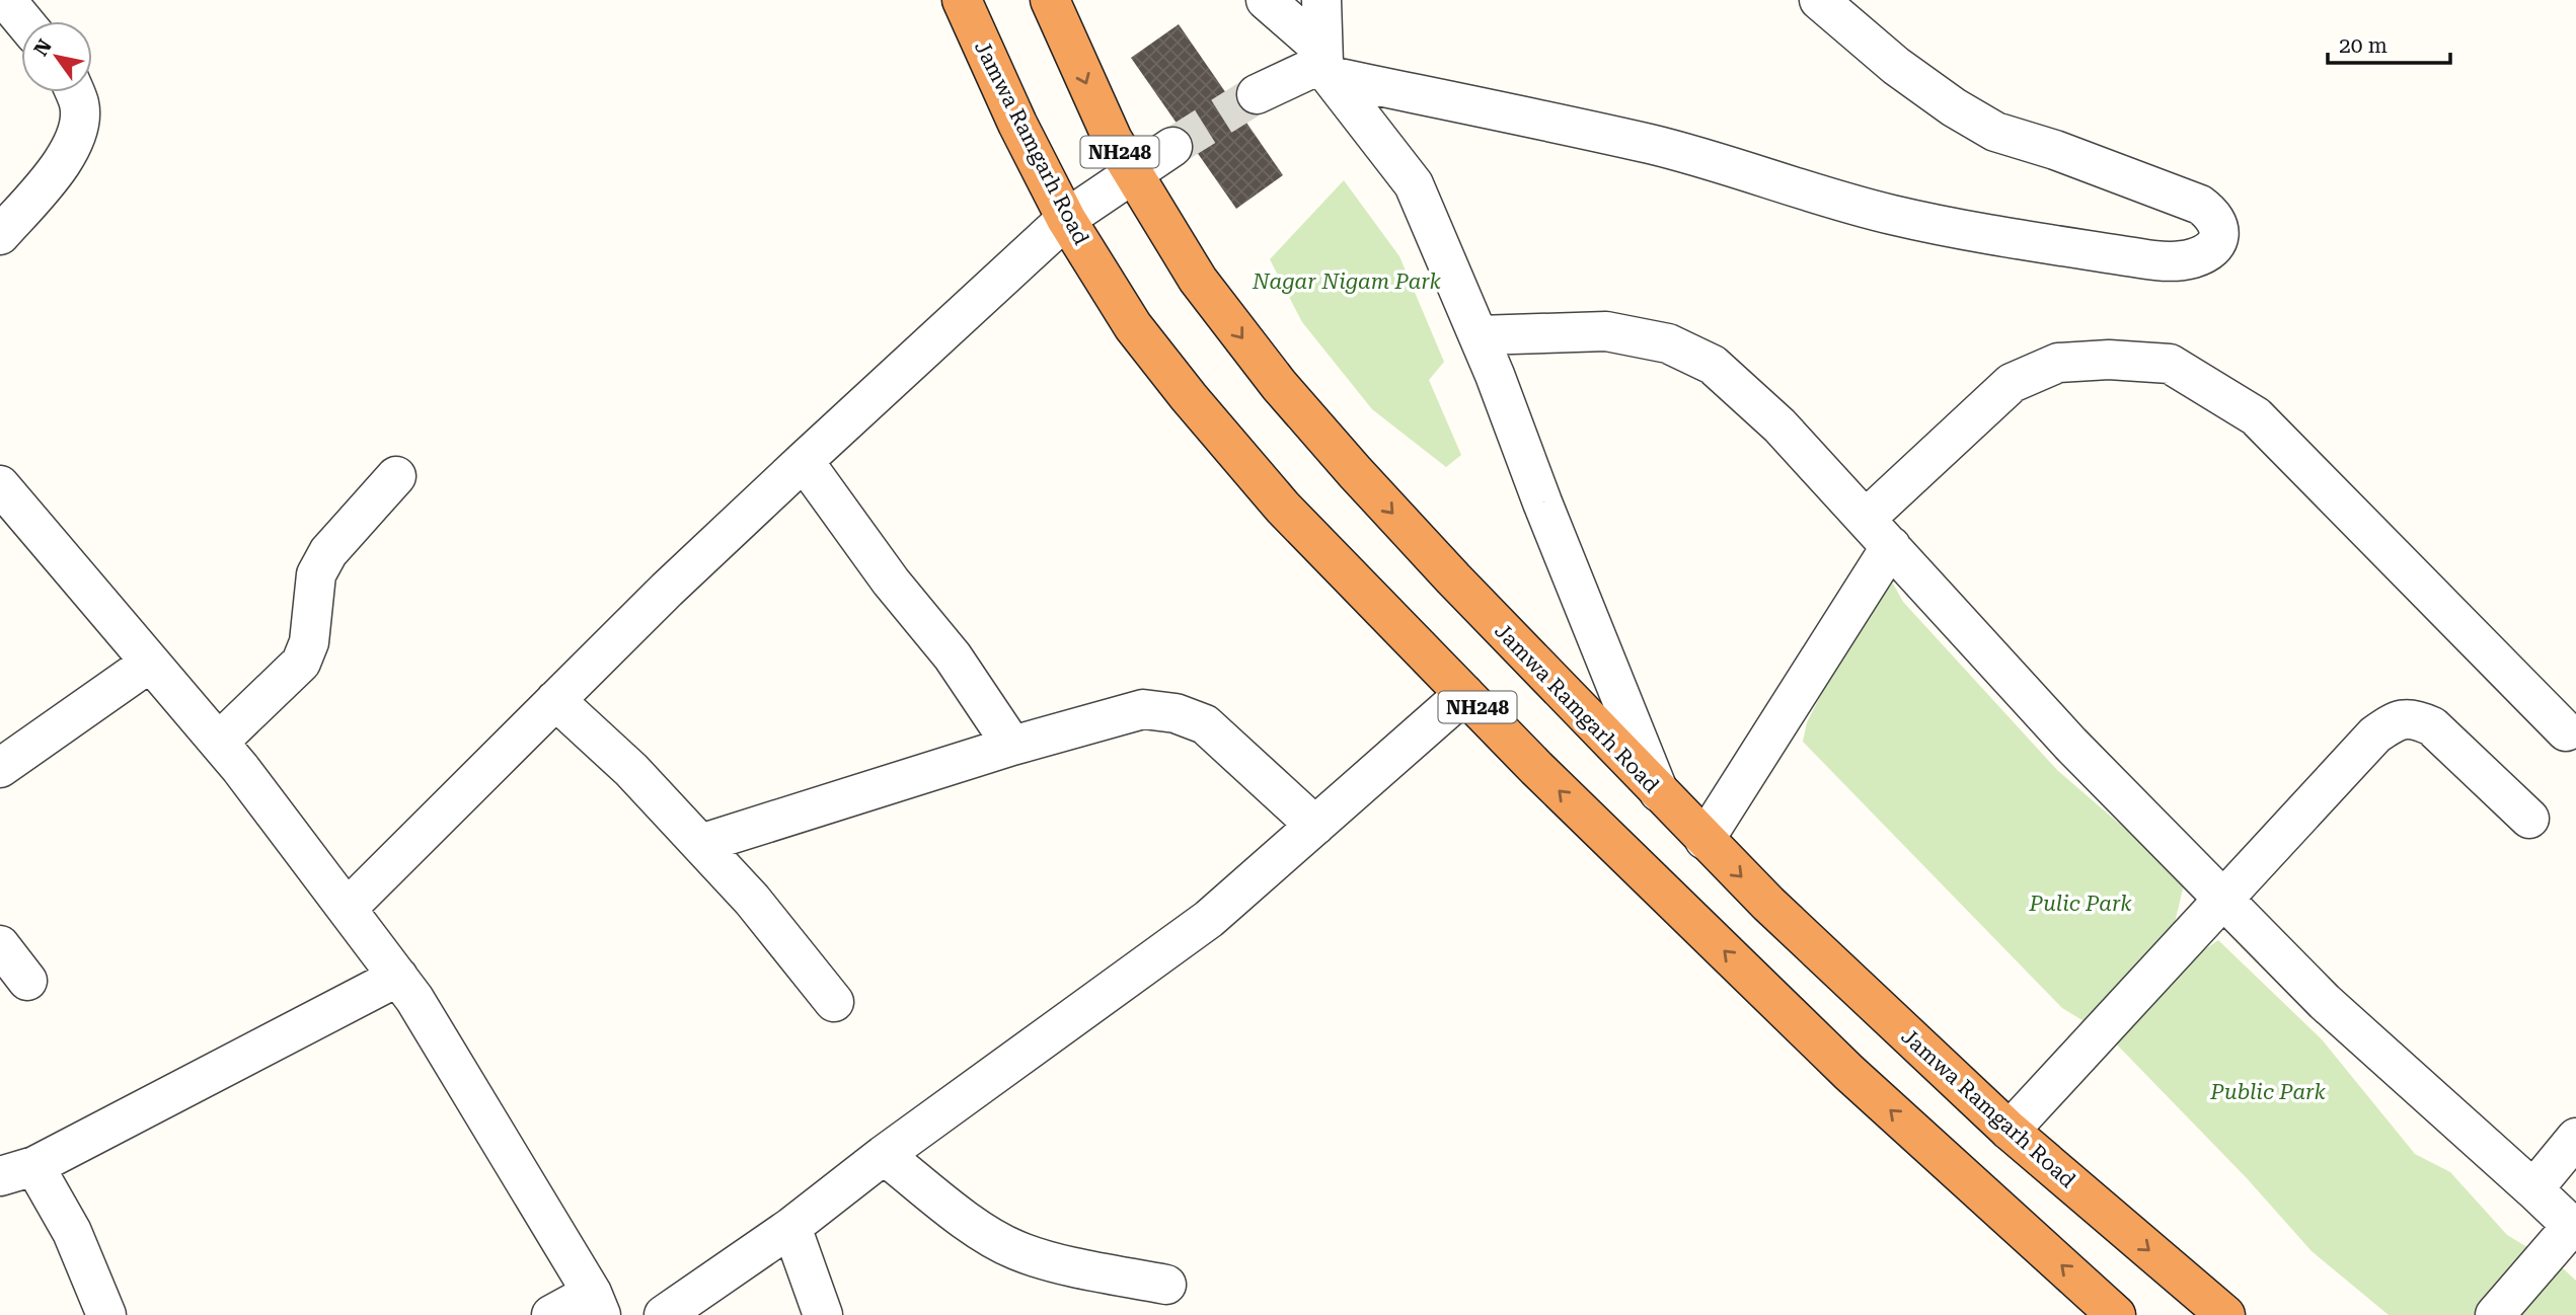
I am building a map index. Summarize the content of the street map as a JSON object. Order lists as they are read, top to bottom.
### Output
{
  "streets": {
    "highway": ["Jamwa Ramgarh Road", "NH248"]
  },
  "parks": ["Nagar Nigam Park", "Pulic Park", "Public Park"],
  "scale_bar": "20 m",
  "north": "top left"
}
